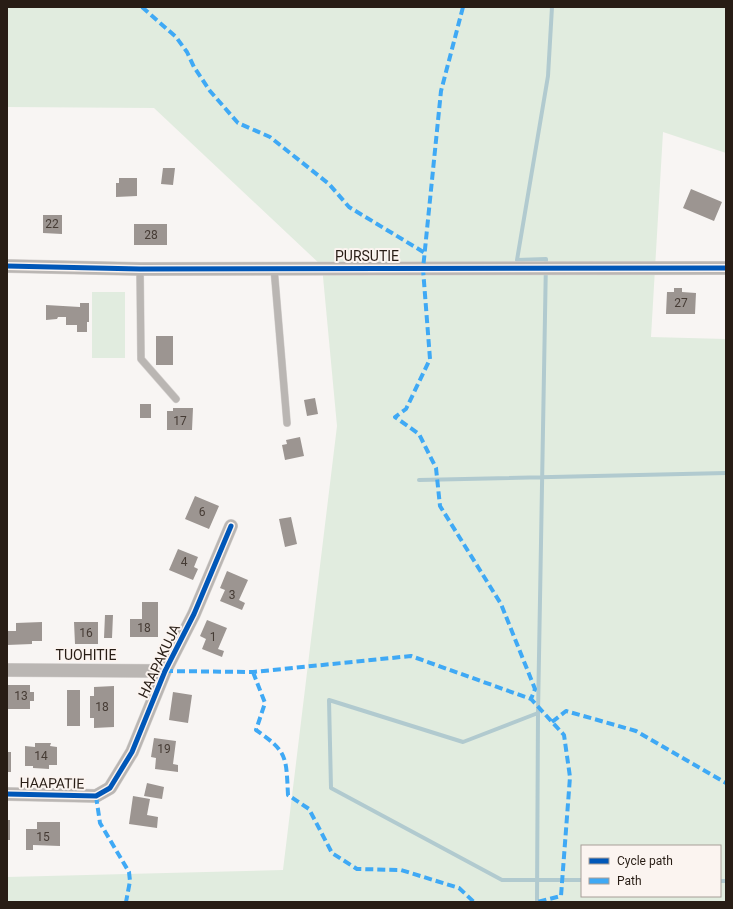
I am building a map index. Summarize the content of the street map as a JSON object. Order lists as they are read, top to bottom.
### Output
{
  "streets": {
    "street": [
      "PURSUTIE",
      "TUOHITIE",
      "HAAPAKUJA",
      "HAAPATIE"
    ]
  },
  "crossings": [
    ["TUOHITIE", "HAAPAKUJA"],
    ["HAAPAKUJA", "HAAPATIE"]
  ],
  "house_numbers": [
    "22",
    "28",
    "27",
    "17",
    "6",
    "4",
    "3",
    "18",
    "16",
    "1",
    "13",
    "18",
    "19",
    "14",
    "15"
  ],
  "legend": ["Cycle path", "Path"]
}
